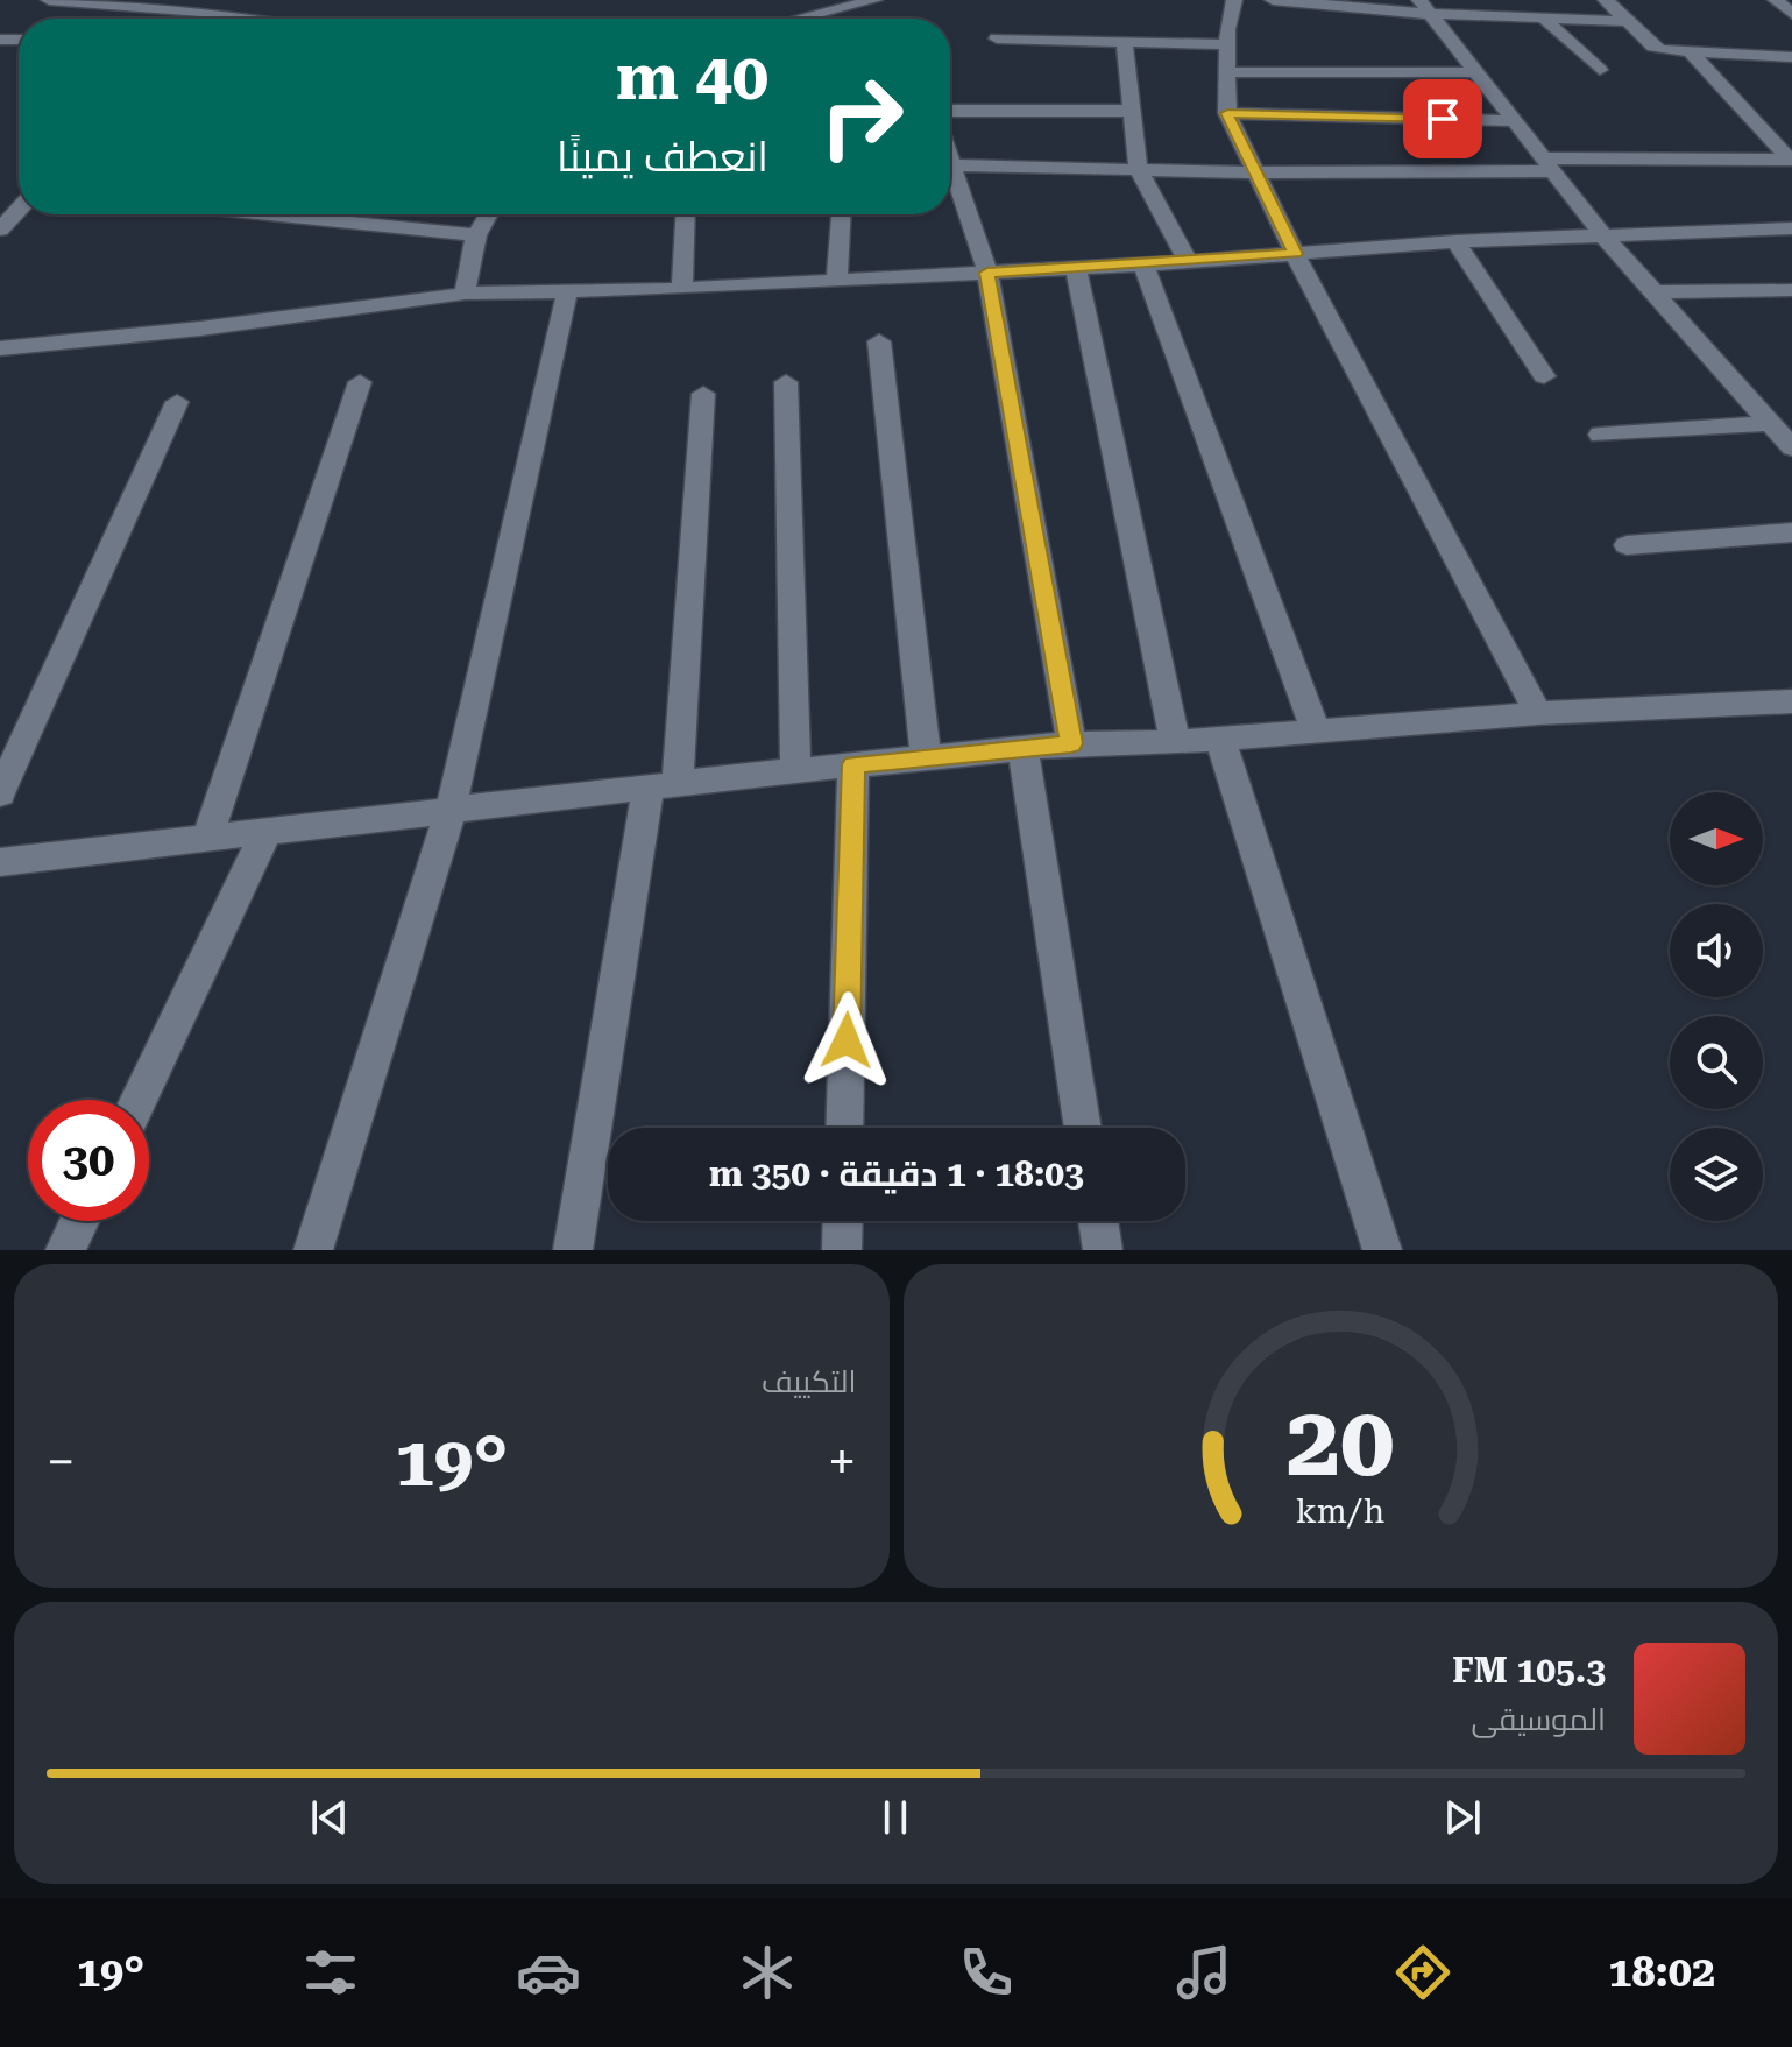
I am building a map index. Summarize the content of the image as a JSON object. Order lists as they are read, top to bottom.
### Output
{
  "north": "right",
  "page": {
    "turn": ["40 m", "انعطف يمينًا"],
    "limit": "30",
    "trip": "18:03 · 1 دقيقة · 350 m",
    "tile": "التكييف",
    "heat": ["−", "19°", "+"],
    "song": ["105.3 FM", "الموسيقى"],
    "tabs": ["18:02", "19°"],
    "gauge": ["20", "km/h"]
  }
}
